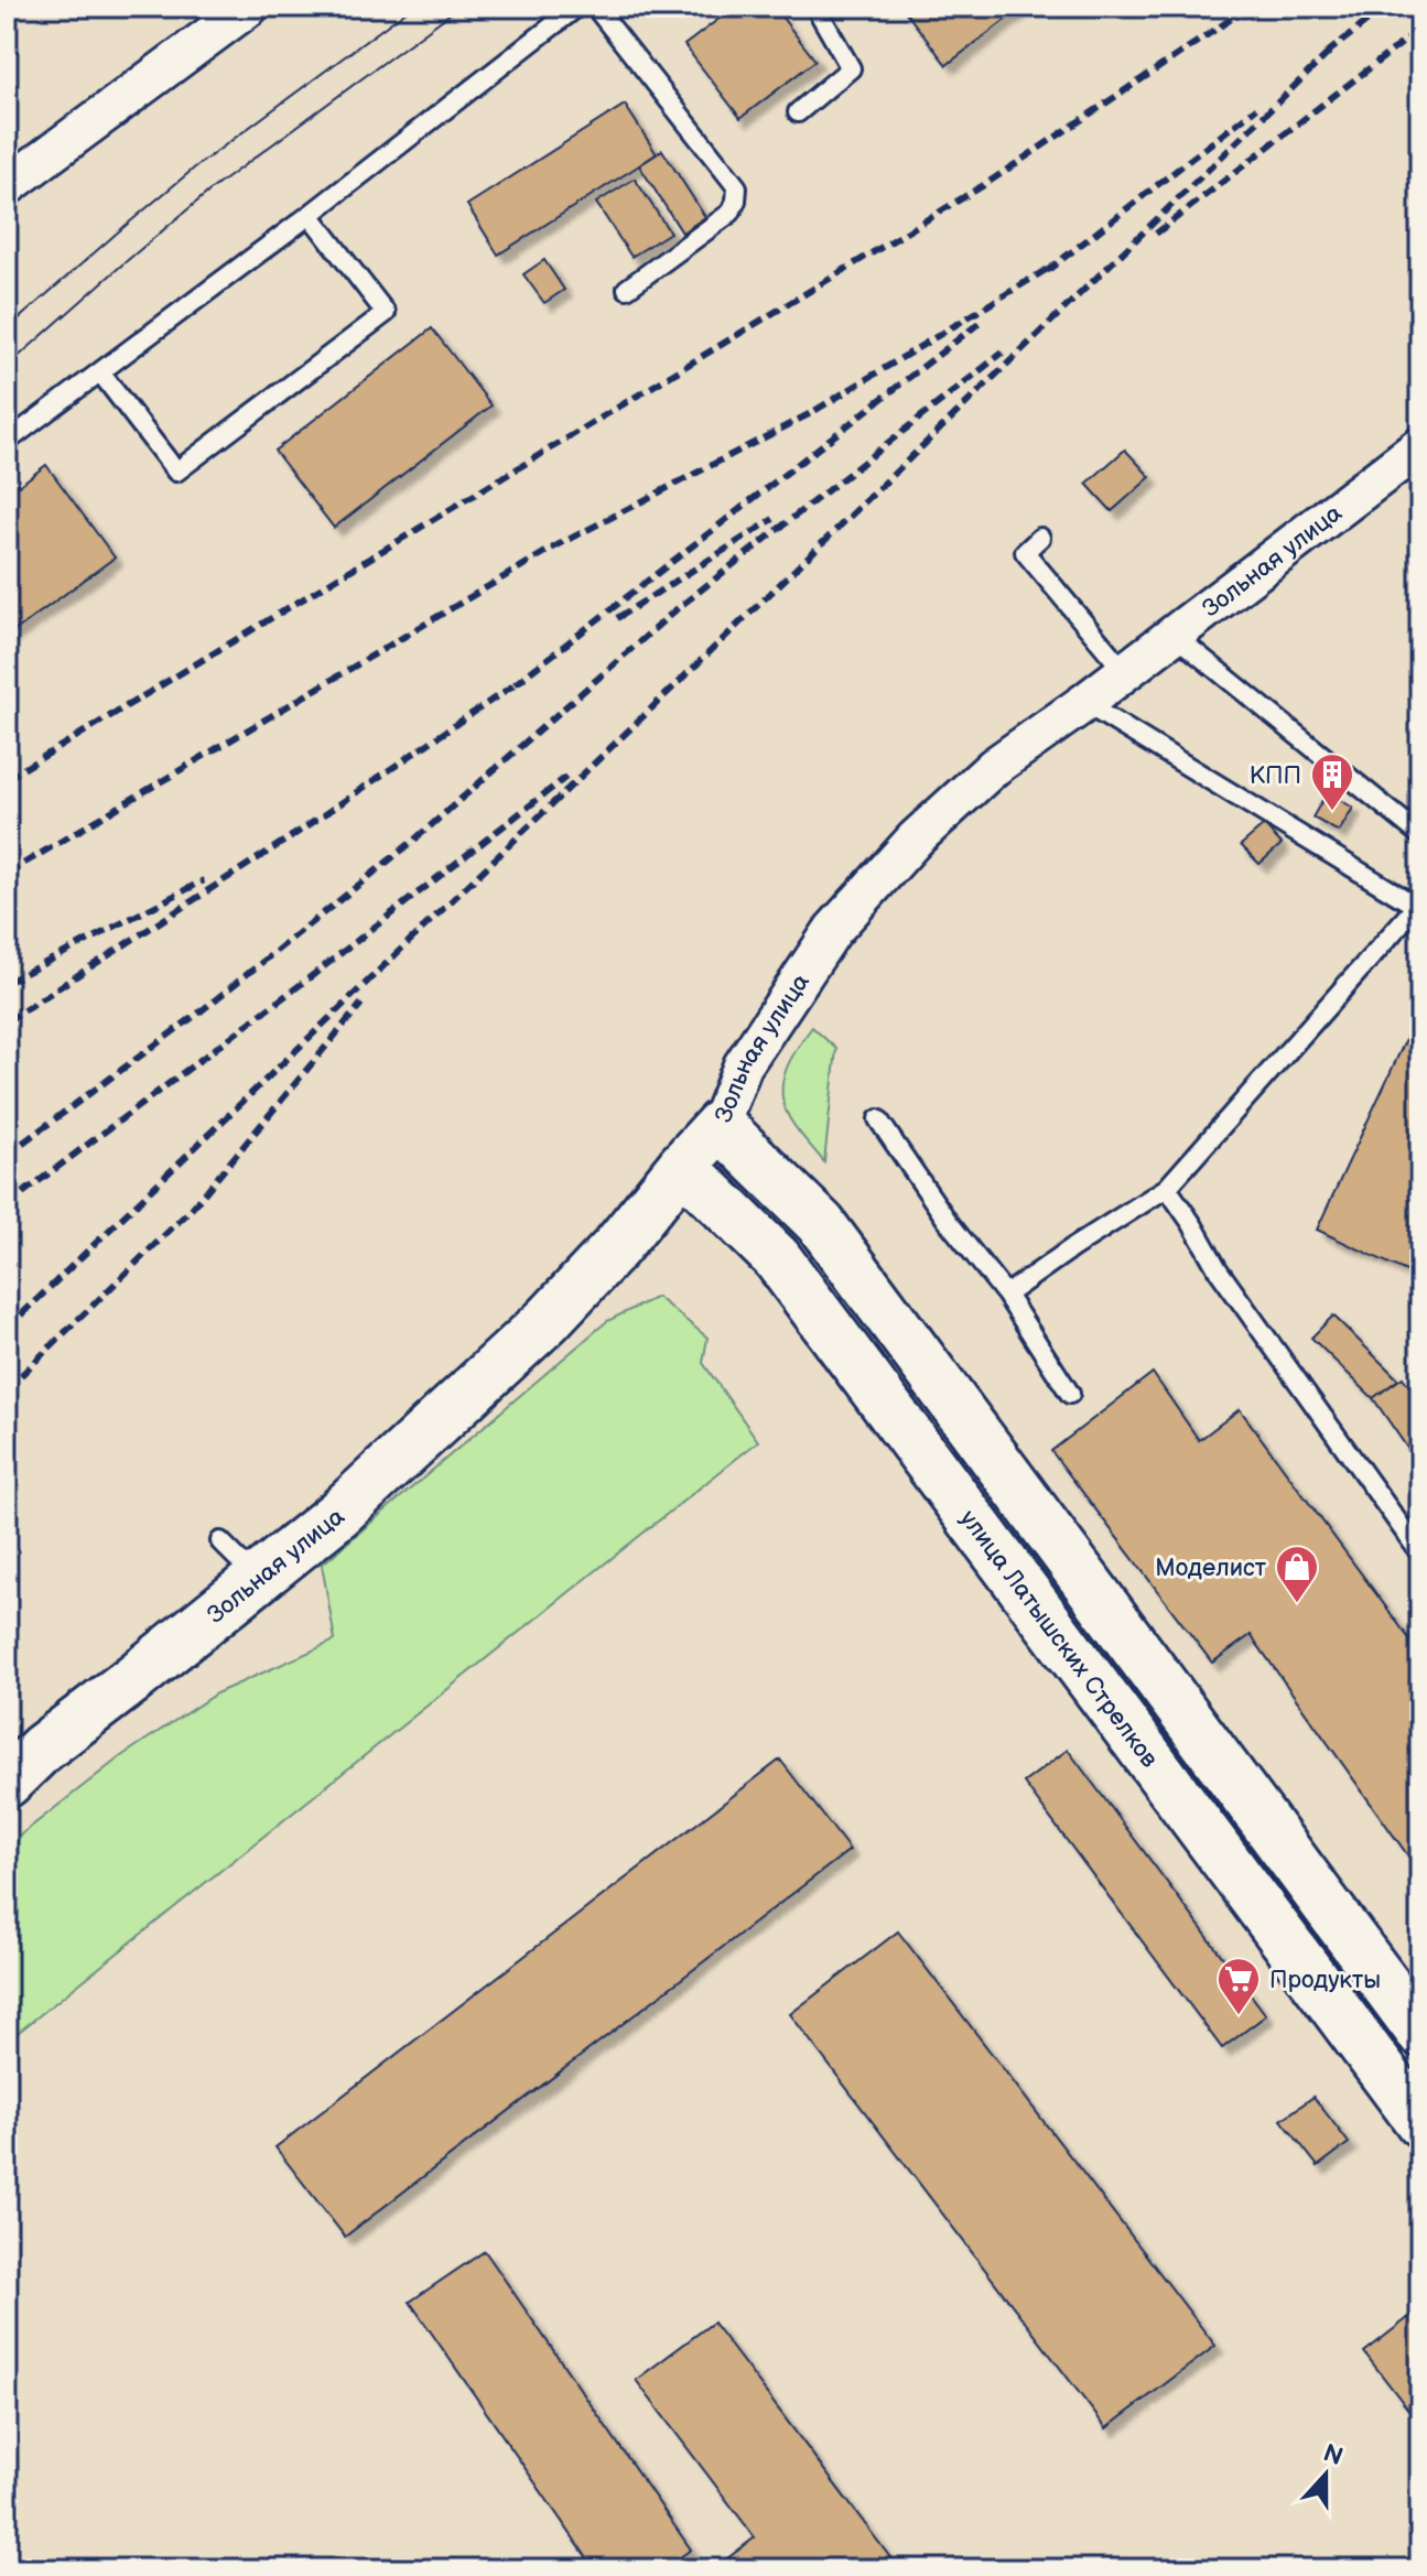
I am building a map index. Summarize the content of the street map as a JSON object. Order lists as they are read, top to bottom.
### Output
{
  "streets": {
    "street": ["Зольная улица", "улица Латышских Стрелков"]
  },
  "crossings": [
    ["Зольная улица", "улица Латышских Стрелков"]
  ],
  "places": {
    "building": ["КПП"],
    "shop": ["Моделист"],
    "supermarket": ["Продукты"]
  },
  "north": "top"
}
